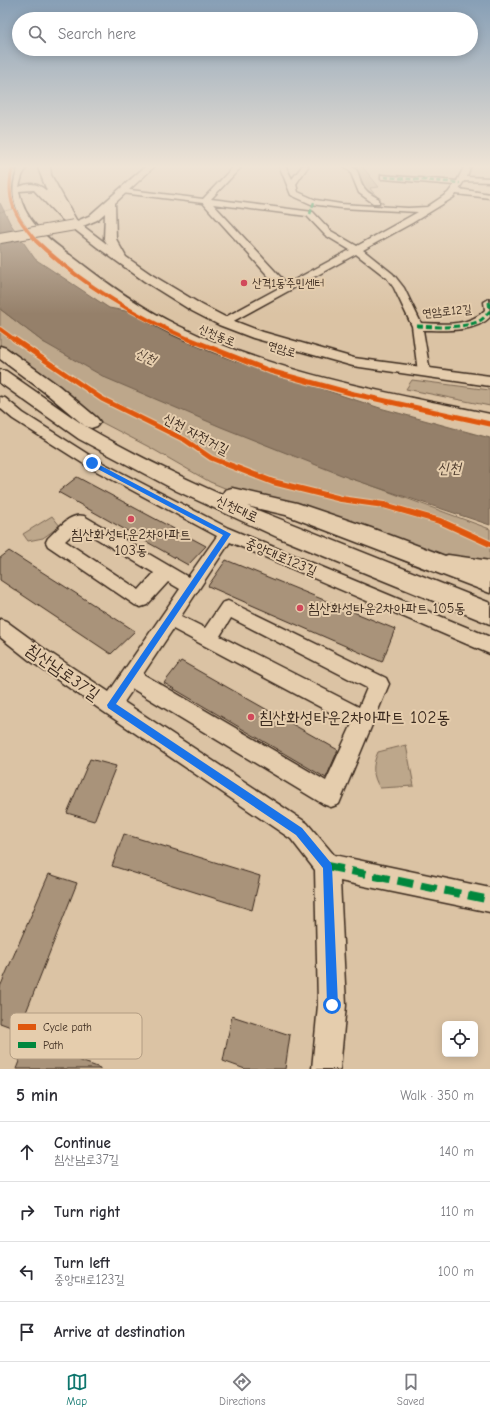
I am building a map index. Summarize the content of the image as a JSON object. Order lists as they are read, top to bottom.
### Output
{
  "streets": {
    "highway": ["신천대로"],
    "main road": ["신천동로", "연암로"],
    "street": ["연암로12길", "중앙대로123길", "침산남로37길"],
    "cycle path": ["신천 자전거길"]
  },
  "crossings": [
    ["연암로12길", "연암로"]
  ],
  "water": ["신천"],
  "places": [
    "산격1동주민센터",
    "침산화성타운2차아파트 103동",
    "침산화성타운2차아파트 105동",
    "침산화성타운2차아파트 102동"
  ],
  "legend": ["Cycle path", "Path"],
  "page": {
    "search": "Search here",
    "heading": ["5 min", "Walk · 350 m"],
    "list": [
      ["Continue", "침산남로37길", "140 m"],
      ["Turn right", "110 m"],
      ["Turn left", "중앙대로123길", "100 m"],
      "Arrive at destination"
    ],
    "nav": ["Map", "Directions", "Saved"]
  }
}
